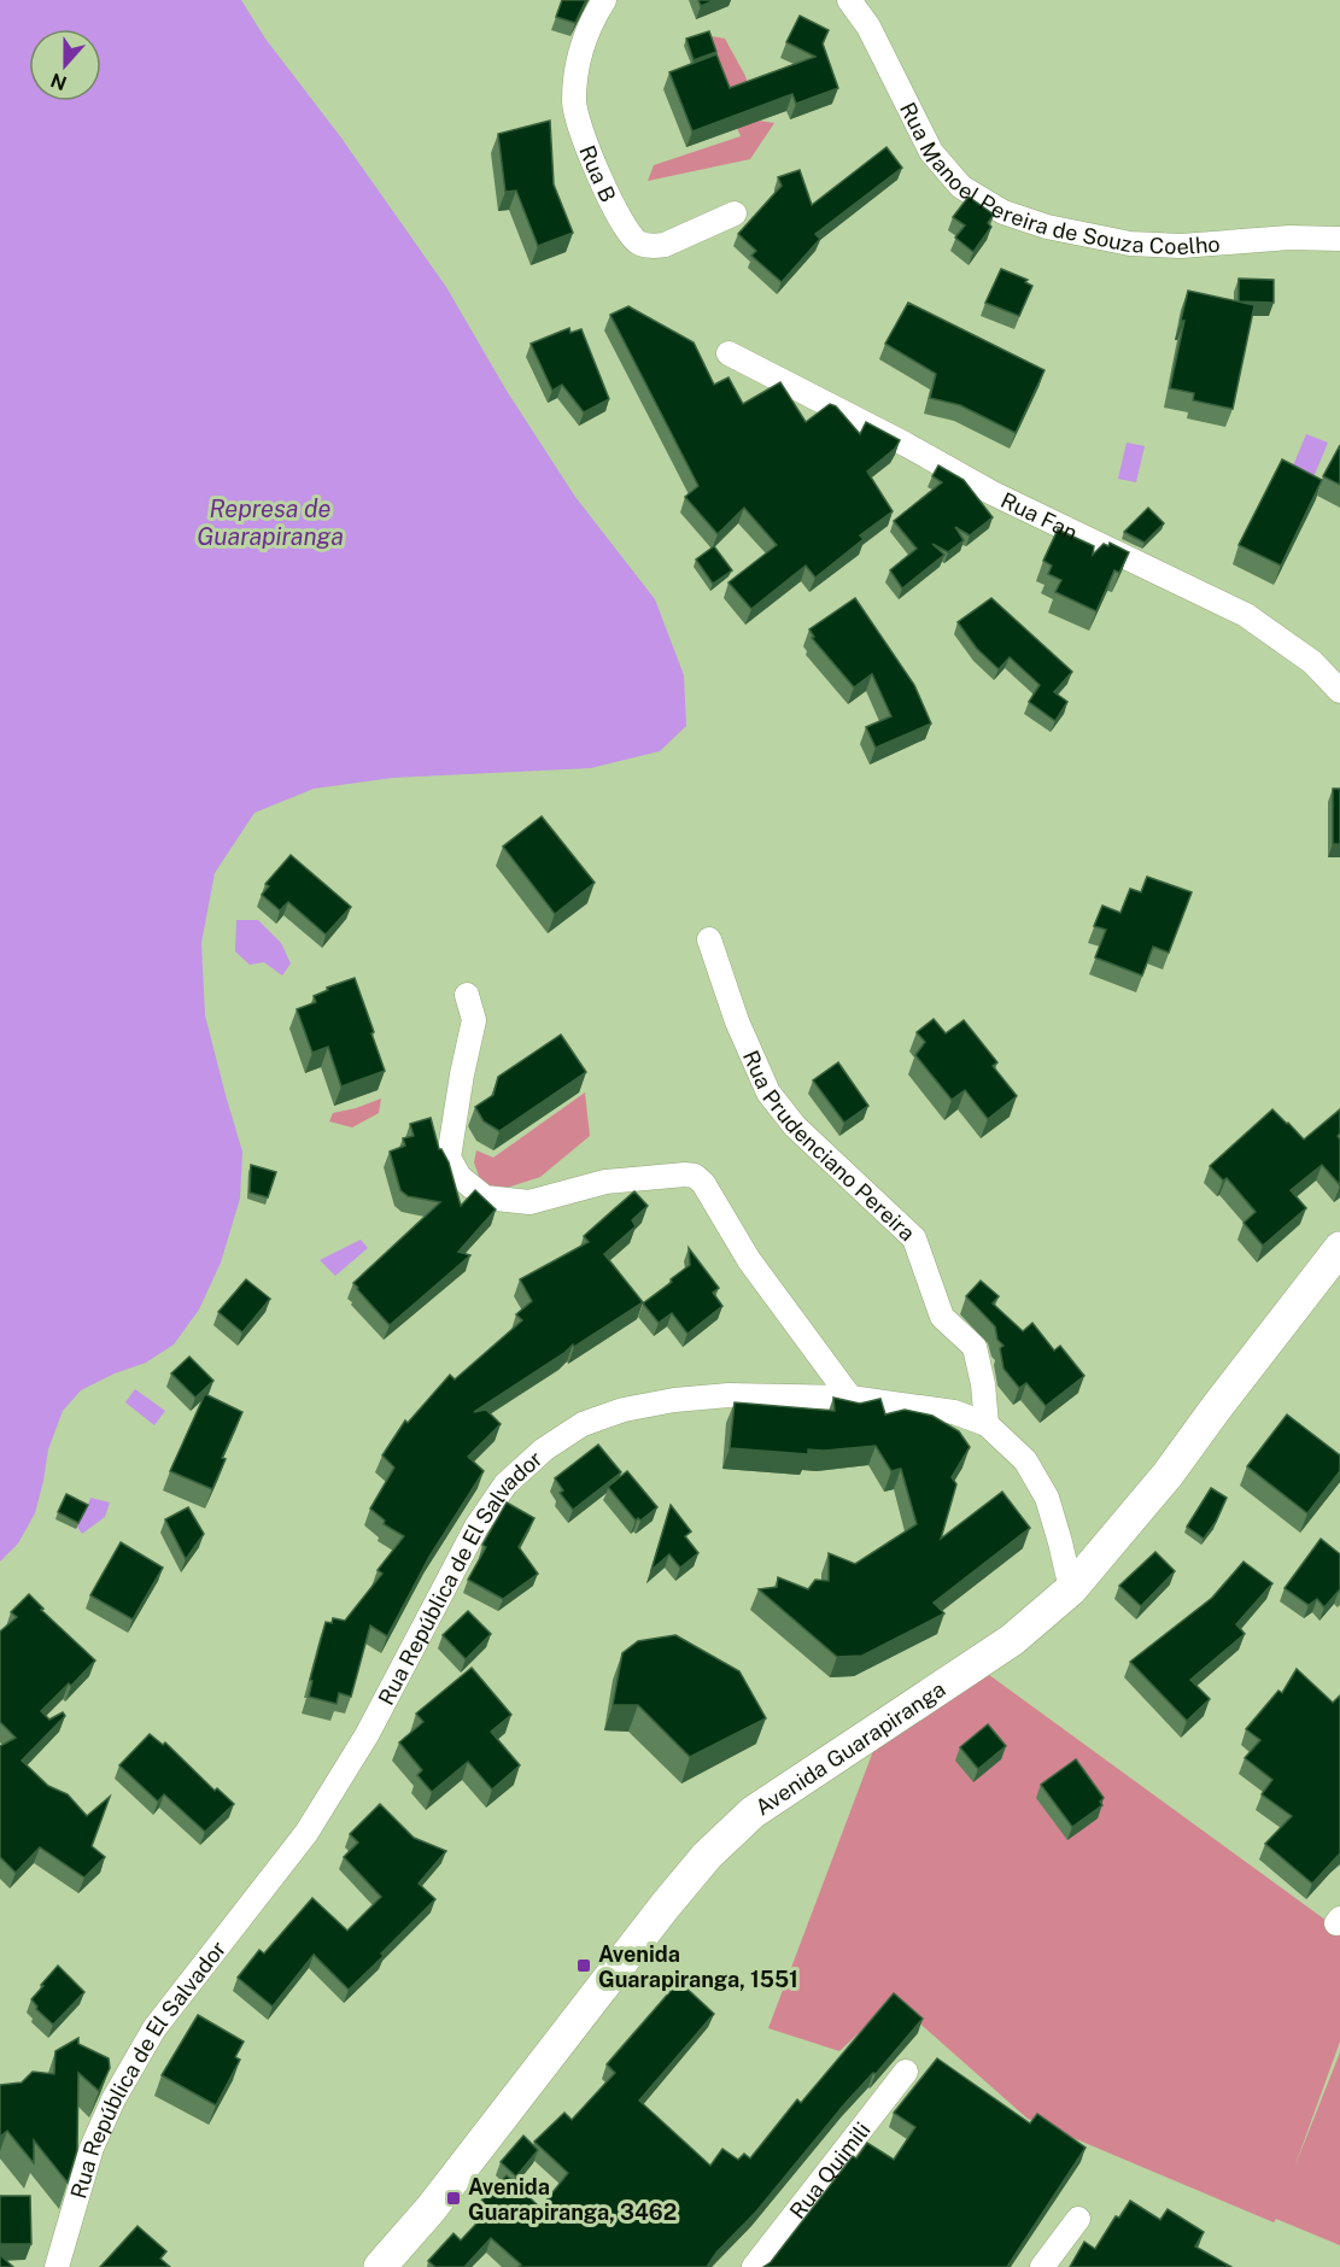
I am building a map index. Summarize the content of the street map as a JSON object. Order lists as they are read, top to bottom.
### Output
{
  "streets": {
    "main road": ["Avenida Guarapiranga"],
    "street": [
      "Rua Manoel Pereira de Souza Coelho",
      "Rua B",
      "Rua Fan",
      "Rua Prudenciano Pereira",
      "Rua República de El Salvador",
      "Rua Quimili"
    ]
  },
  "crossings": [
    ["Rua Prudenciano Pereira", "Rua República de El Salvador"],
    ["Rua República de El Salvador", "Avenida Guarapiranga"]
  ],
  "water": ["Represa de Guarapiranga"],
  "places": {
    "transit": ["Avenida Guarapiranga, 1551", "Avenida Guarapiranga, 3462"]
  },
  "north": "bottom"
}
